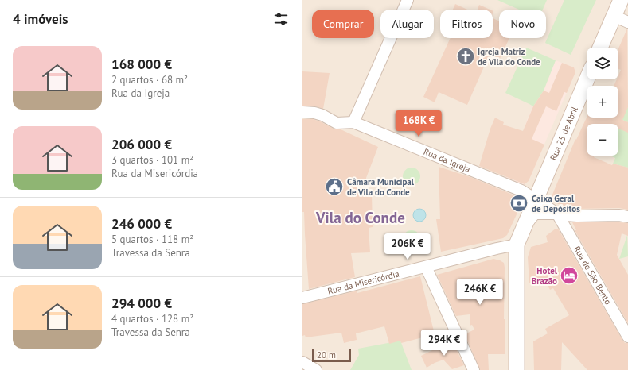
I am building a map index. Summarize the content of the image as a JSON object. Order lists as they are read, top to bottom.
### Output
{
  "streets": {
    "street": [
      "Rua 25 de Abril",
      "Rua da Igreja",
      "Rua de São Bento",
      "Rua da Misericórdia"
    ]
  },
  "crossings": [
    ["Rua 25 de Abril", "Rua da Igreja"],
    ["Rua 25 de Abril", "Rua da Misericórdia"],
    ["Rua da Igreja", "Rua de São Bento"]
  ],
  "districts": ["Vila do Conde"],
  "places": {
    "church": ["Igreja Matriz de Vila do Conde"],
    "public building": ["Câmara Municipal de Vila do Conde"],
    "bank": ["Caixa Geral de Depósitos"],
    "hotel": ["Hotel Brazão"]
  },
  "scale_bar": "20 m",
  "page": {
    "heading": "4 imóveis",
    "chip": [
      "Comprar",
      "Alugar",
      "Filtros",
      "Novo"
    ],
    "list": [
      {
        "name": "168 000 €",
        "note": "2 quartos · 68 m² · Rua da Igreja"
      },
      {
        "name": "206 000 €",
        "note": "3 quartos · 101 m² · Rua da Misericórdia"
      },
      {
        "name": "246 000 €",
        "note": "5 quartos · 118 m² · Travessa da Senra"
      },
      {
        "name": "294 000 €",
        "note": "4 quartos · 128 m² · Travessa da Senra"
      }
    ],
    "map_buttons": ["+", "−"],
    "price": [
      "168K €",
      "206K €",
      "246K €",
      "294K €"
    ],
    "scale": "20 m"
  }
}
